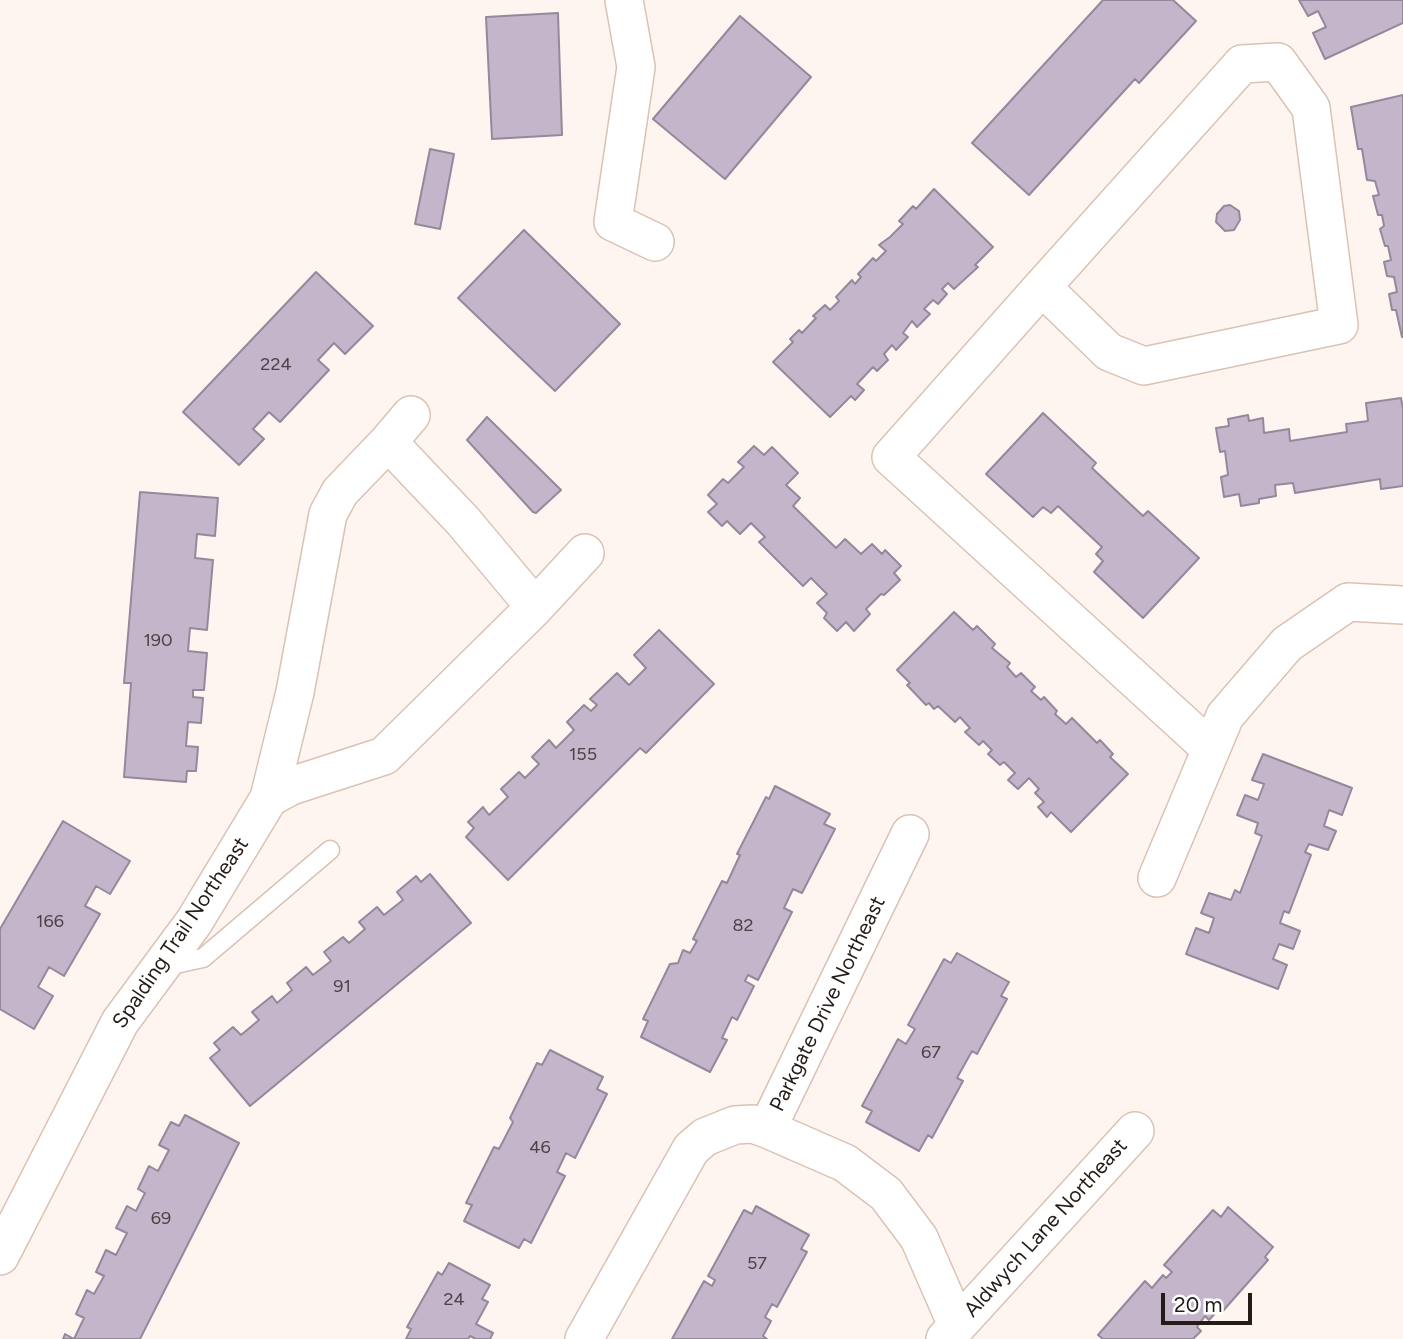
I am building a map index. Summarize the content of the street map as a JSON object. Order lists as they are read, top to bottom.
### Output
{
  "streets": {
    "street": ["Spalding Trail Northeast", "Parkgate Drive Northeast", "Aldwych Lane Northeast"]
  },
  "crossings": [
    ["Parkgate Drive Northeast", "Aldwych Lane Northeast"]
  ],
  "house_numbers": [
    "224",
    "190",
    "155",
    "166",
    "82",
    "91",
    "67",
    "46",
    "69",
    "57",
    "24"
  ],
  "scale_bar": "20 m"
}
